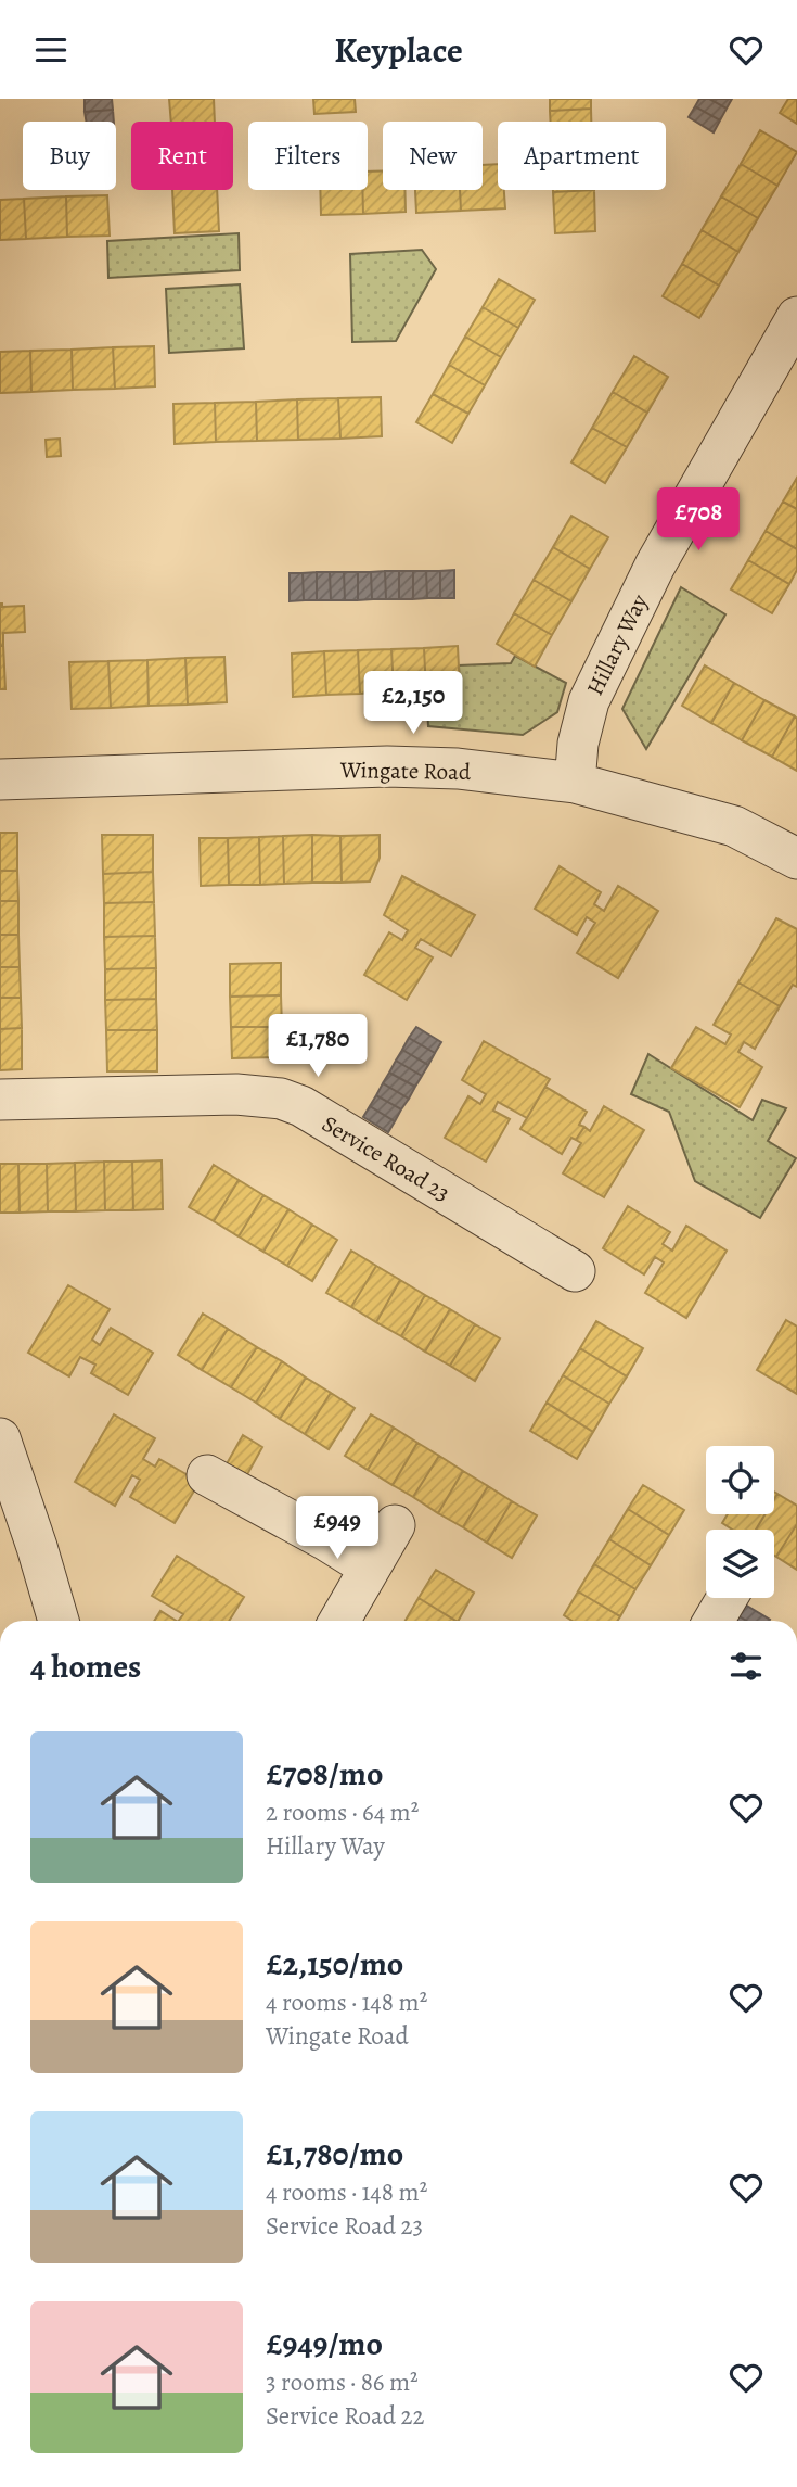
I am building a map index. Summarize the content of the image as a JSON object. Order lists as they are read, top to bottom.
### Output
{
  "streets": {
    "street": ["Hillary Way", "Wingate Road", "Service Road 23"]
  },
  "crossings": [
    ["Hillary Way", "Wingate Road"]
  ],
  "page": {
    "header": "Keyplace",
    "chip": [
      "Buy",
      "Rent",
      "Filters",
      "New",
      "Apartment"
    ],
    "price": [
      "£708",
      "£2,150",
      "£1,780",
      "£949"
    ],
    "heading": "4 homes",
    "list": [
      {
        "name": "£708/mo",
        "note": "2 rooms · 64 m² · Hillary Way"
      },
      {
        "name": "£2,150/mo",
        "note": "4 rooms · 148 m² · Wingate Road"
      },
      {
        "name": "£1,780/mo",
        "note": "4 rooms · 148 m² · Service Road 23"
      },
      {
        "name": "£949/mo",
        "note": "3 rooms · 86 m² · Service Road 22"
      }
    ]
  }
}
